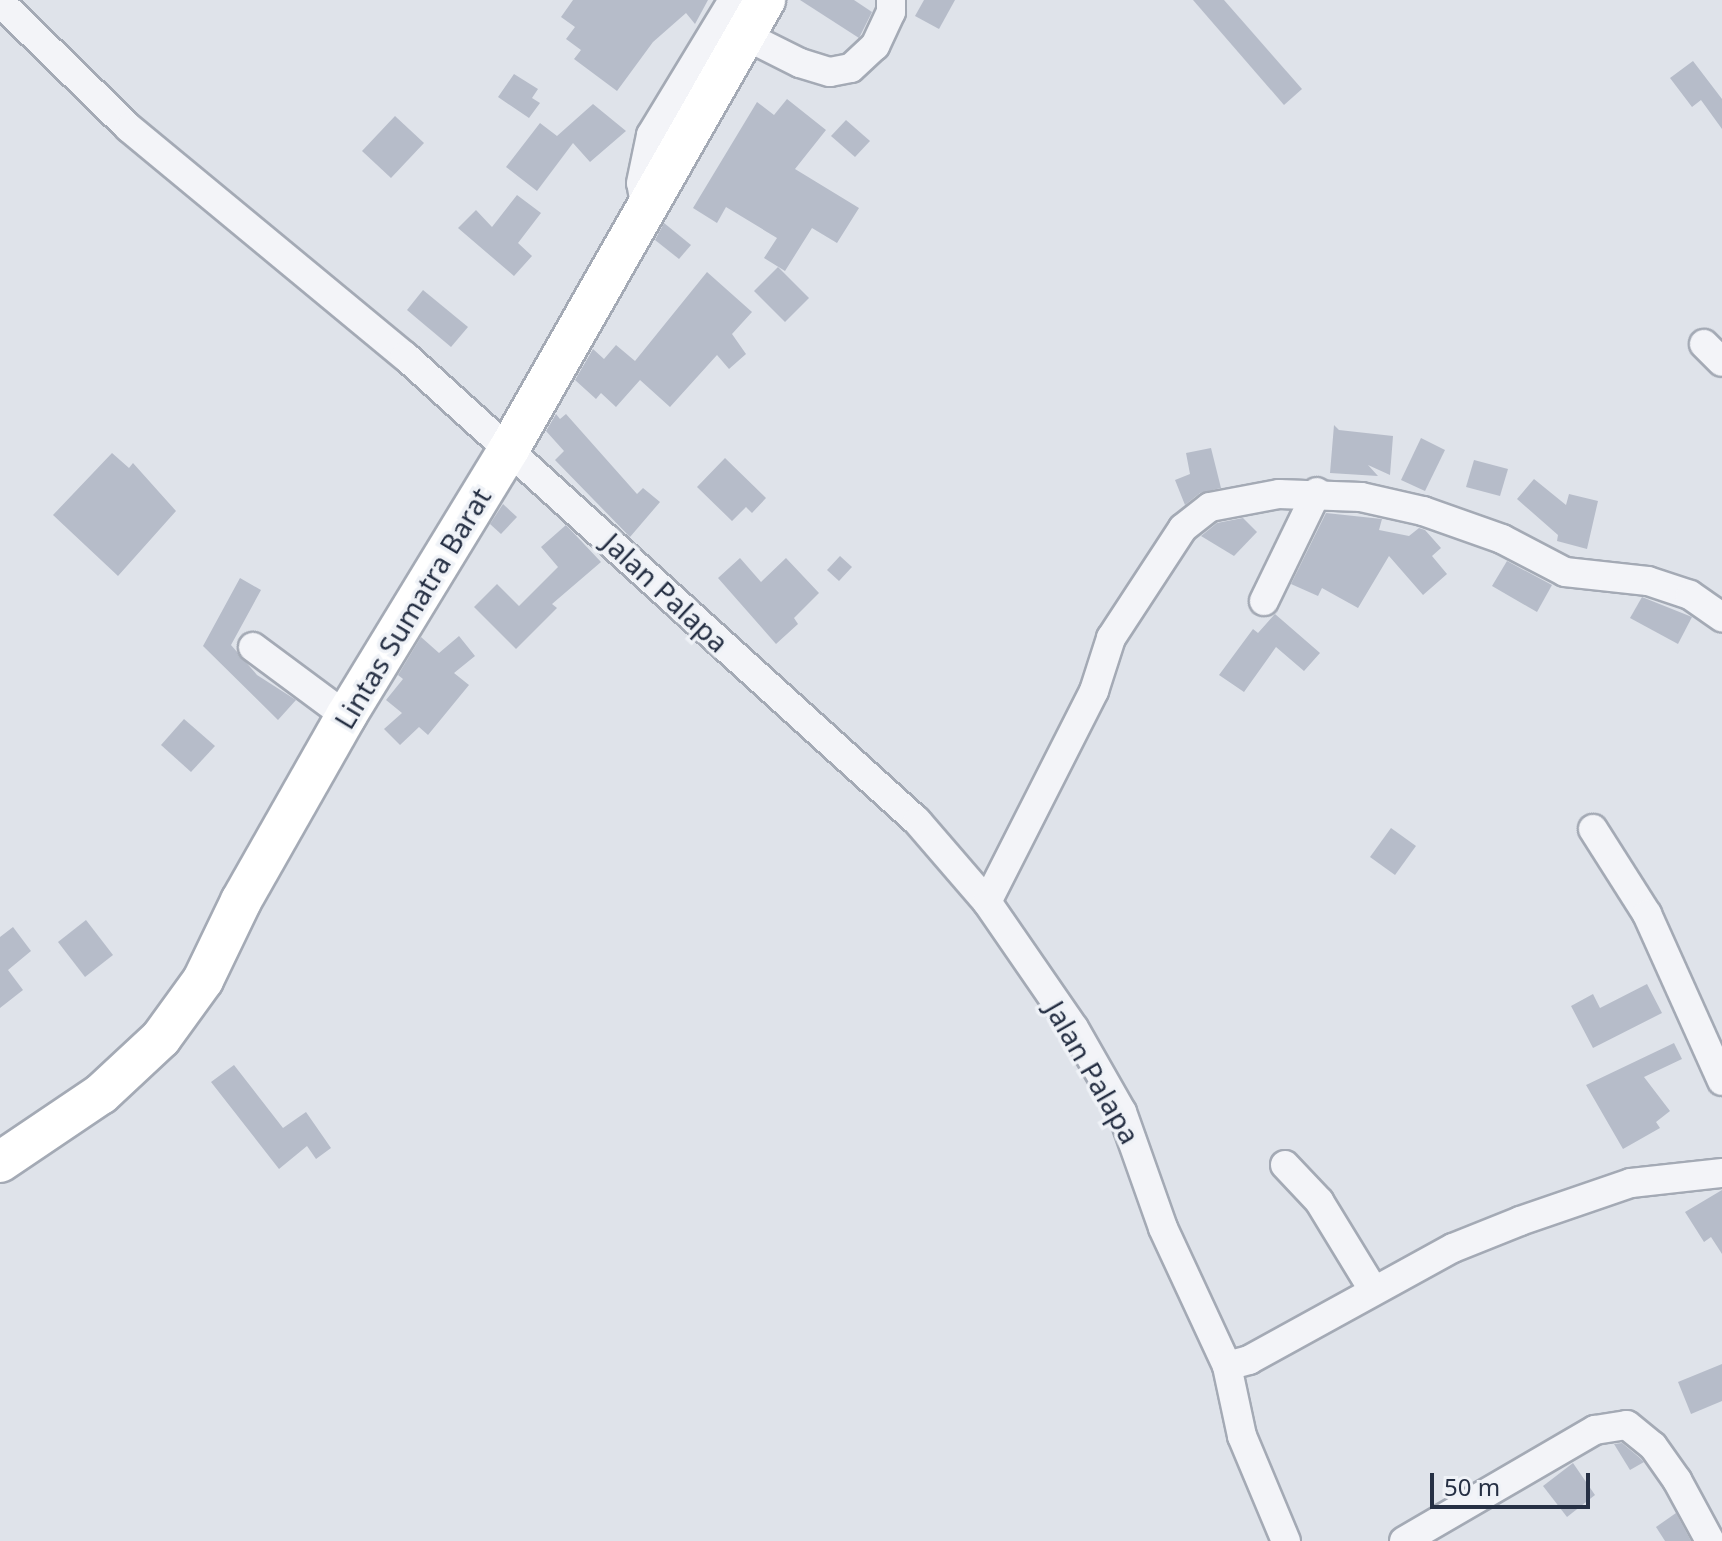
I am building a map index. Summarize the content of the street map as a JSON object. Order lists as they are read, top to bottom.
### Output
{
  "streets": {
    "highway": ["Lintas Sumatra Barat"],
    "street": ["Jalan Palapa"]
  },
  "crossings": [
    ["Jalan Palapa", "Lintas Sumatra Barat"]
  ],
  "scale_bar": "50 m"
}
